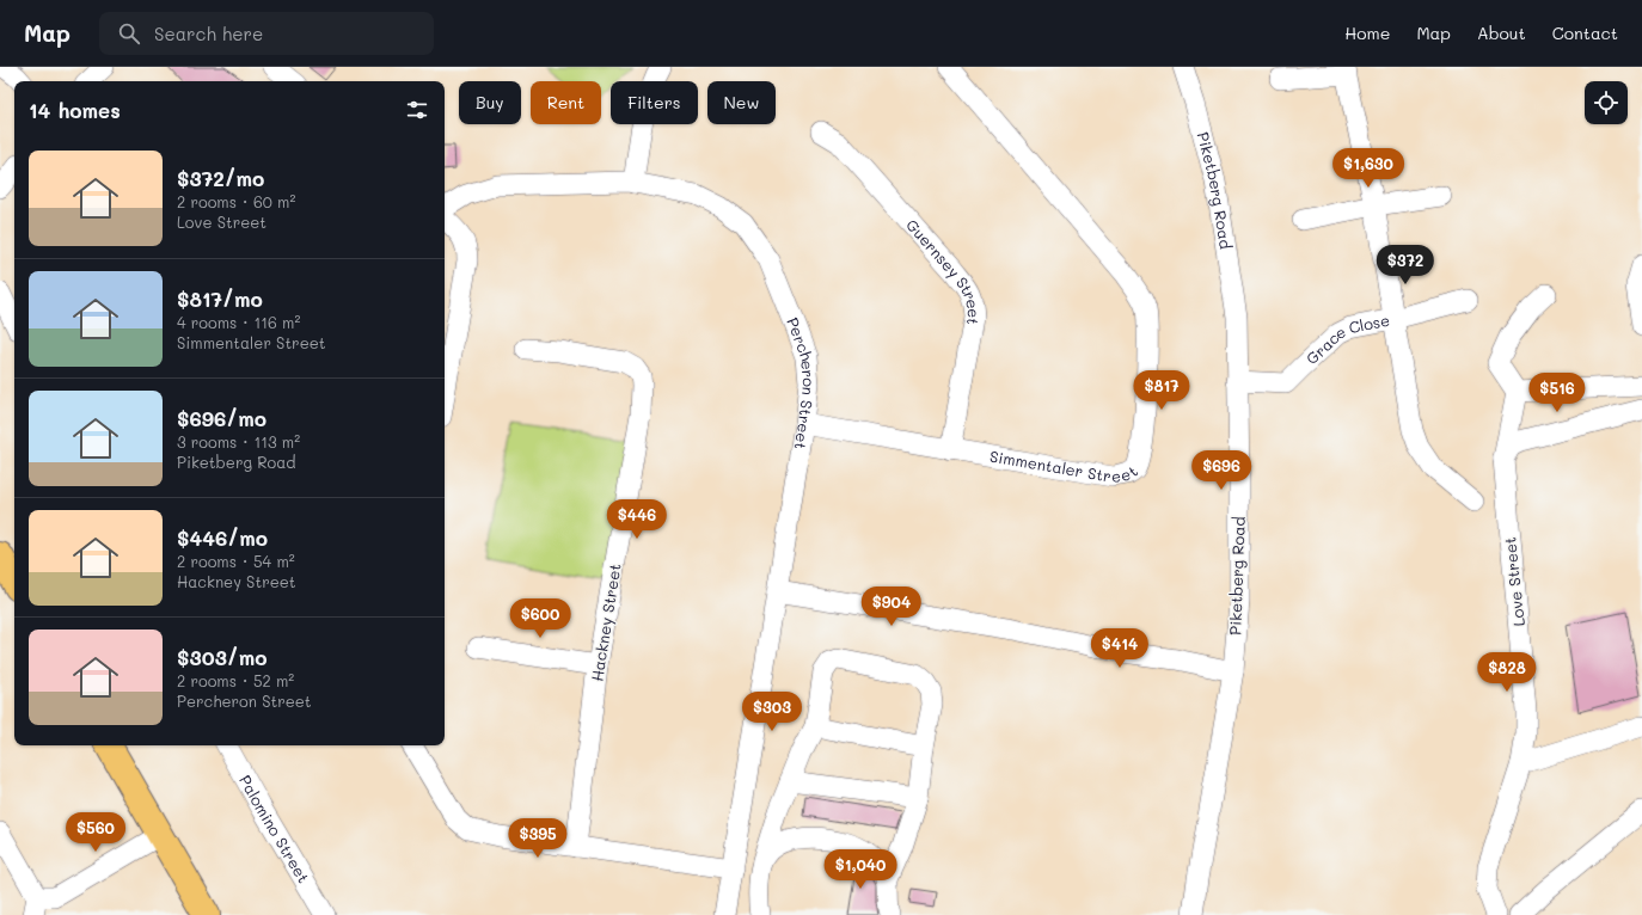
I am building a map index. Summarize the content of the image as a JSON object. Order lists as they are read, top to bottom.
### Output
{
  "streets": {
    "street": [
      "Piketberg Road",
      "Guernsey Street",
      "Grace Close",
      "Percheron Street",
      "Simmentaler Street",
      "Love Street",
      "Hackney Street",
      "Palomino Street"
    ]
  },
  "crossings": [
    ["Piketberg Road", "Grace Close"],
    ["Guernsey Street", "Simmentaler Street"],
    ["Percheron Street", "Simmentaler Street"]
  ],
  "page": {
    "header": "Map",
    "search": "Search here",
    "nav": [
      "Home",
      "Map",
      "About",
      "Contact"
    ],
    "chip": [
      "Buy",
      "Rent",
      "Filters",
      "New"
    ],
    "heading": "14 homes",
    "list": [
      {
        "name": "$372/mo",
        "note": "2 rooms · 60 m² · Love Street"
      },
      {
        "name": "$817/mo",
        "note": "4 rooms · 116 m² · Simmentaler Street"
      },
      {
        "name": "$696/mo",
        "note": "3 rooms · 113 m² · Piketberg Road"
      },
      {
        "name": "$446/mo",
        "note": "2 rooms · 54 m² · Hackney Street"
      },
      {
        "name": "$303/mo",
        "note": "2 rooms · 52 m² · Percheron Street"
      }
    ],
    "price": [
      "$1,630",
      "$372",
      "$817",
      "$516",
      "$696",
      "$446",
      "$904",
      "$600",
      "$414",
      "$828",
      "$303",
      "$560",
      "$395",
      "$1,040"
    ]
  }
}
